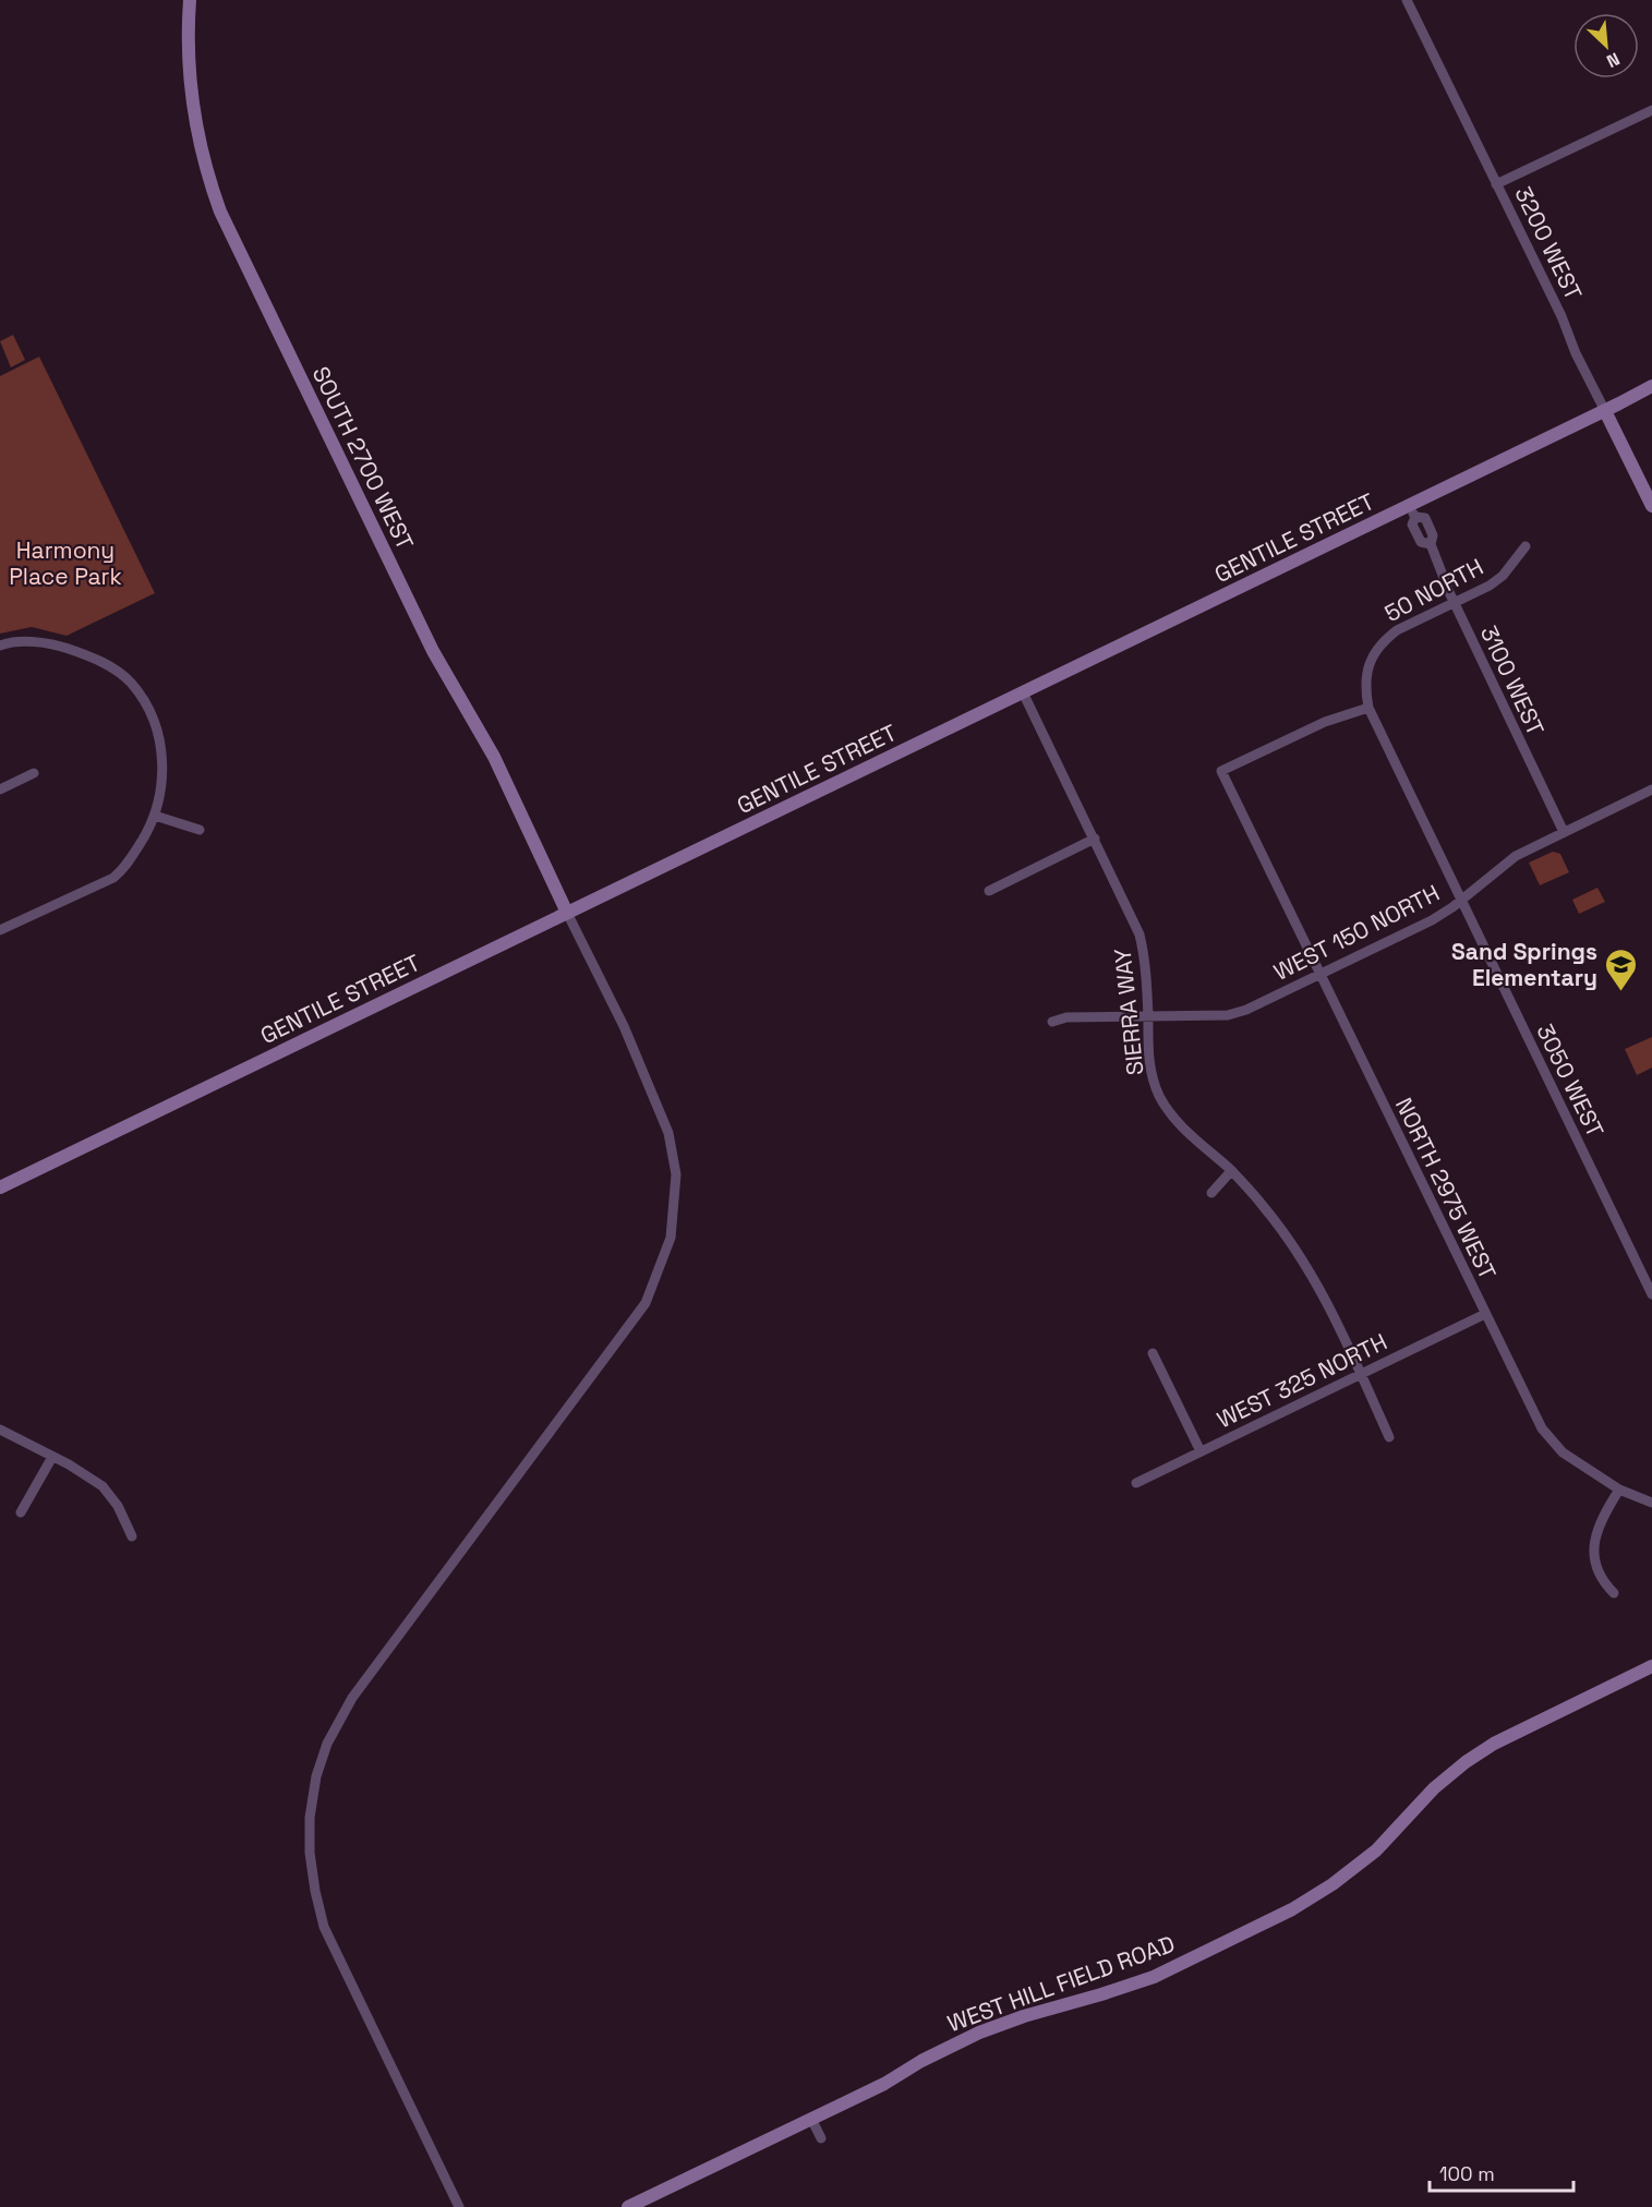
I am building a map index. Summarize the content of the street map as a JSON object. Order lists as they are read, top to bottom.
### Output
{
  "streets": {
    "main road": [
      "3200 WEST",
      "SOUTH 2700 WEST",
      "GENTILE STREET",
      "WEST HILL FIELD ROAD"
    ],
    "street": [
      "50 NORTH",
      "3100 WEST",
      "WEST 150 NORTH",
      "SIERRA WAY",
      "3050 WEST",
      "NORTH 2975 WEST",
      "WEST 325 NORTH"
    ]
  },
  "crossings": [
    ["3200 WEST", "GENTILE STREET"],
    ["SOUTH 2700 WEST", "GENTILE STREET"],
    ["GENTILE STREET", "3100 WEST"],
    ["GENTILE STREET", "SIERRA WAY"],
    ["50 NORTH", "3100 WEST"],
    ["50 NORTH", "3050 WEST"],
    ["50 NORTH", "NORTH 2975 WEST"],
    ["3100 WEST", "WEST 150 NORTH"],
    ["WEST 150 NORTH", "SIERRA WAY"],
    ["WEST 150 NORTH", "3050 WEST"],
    ["WEST 150 NORTH", "NORTH 2975 WEST"],
    ["SIERRA WAY", "WEST 325 NORTH"],
    ["3050 WEST", "NORTH 2975 WEST"],
    ["NORTH 2975 WEST", "WEST 325 NORTH"]
  ],
  "parks": ["Harmony Place Park"],
  "places": {
    "school or university": ["Sand Springs Elementary"]
  },
  "scale_bar": "100 m",
  "north": "bottom right"
}
